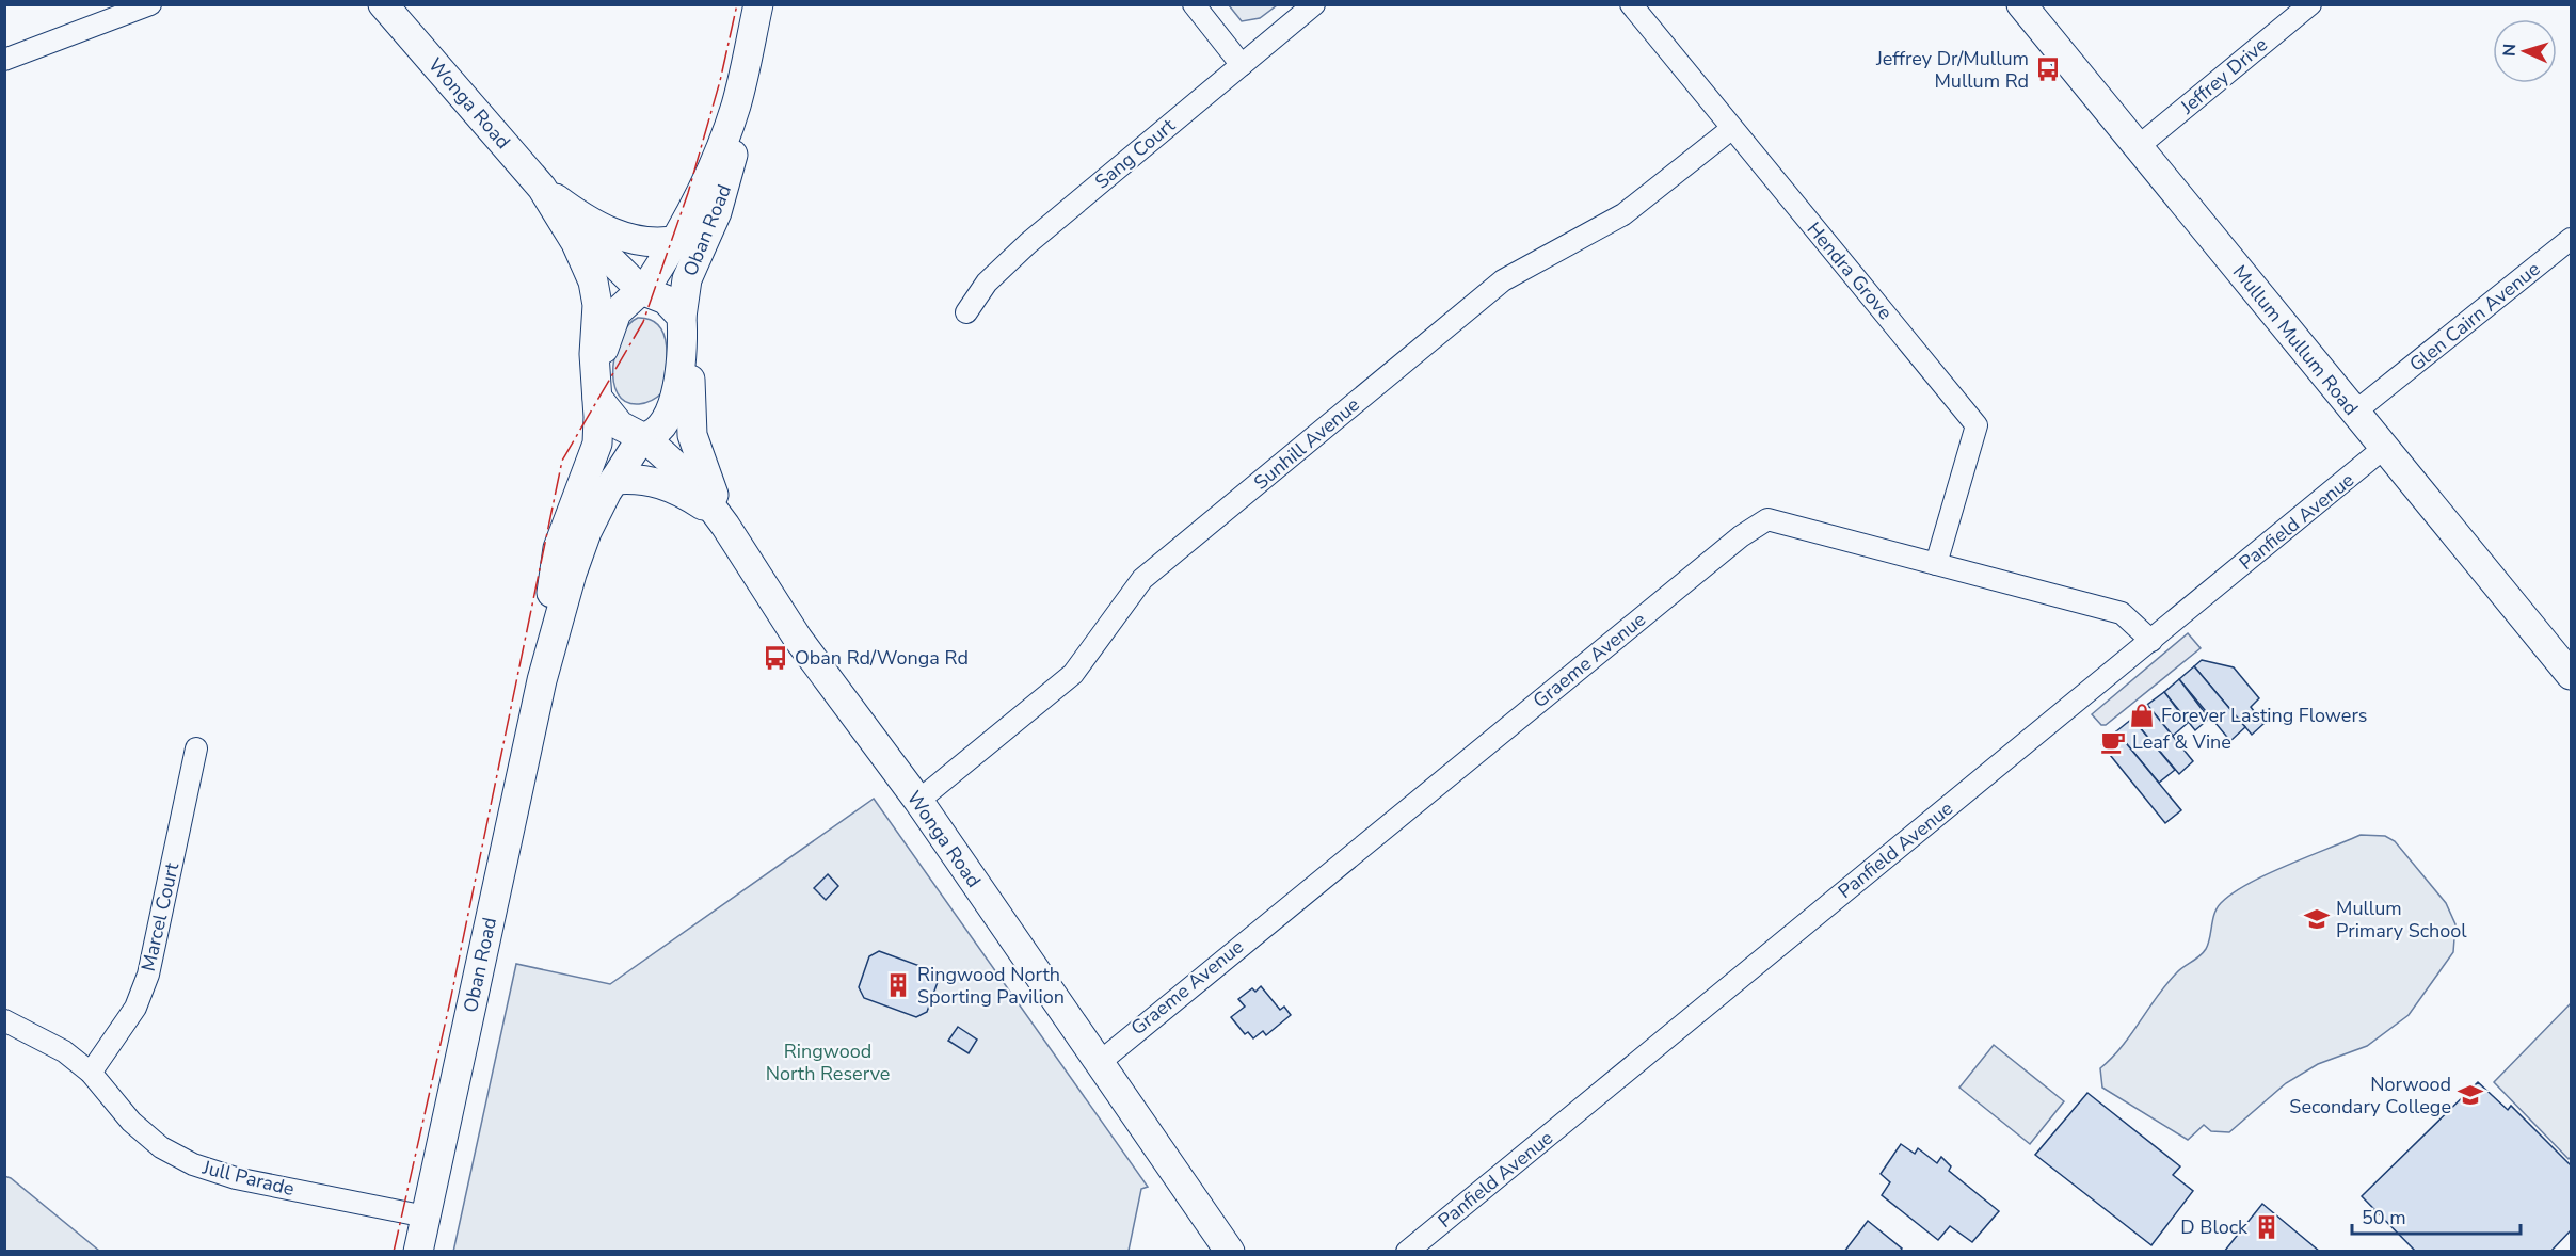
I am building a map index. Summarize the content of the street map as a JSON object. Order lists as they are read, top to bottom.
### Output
{
  "streets": {
    "main road": ["Wonga Road", "Oban Road", "Mullum Mullum Road"],
    "street": [
      "Jeffrey Drive",
      "Sang Court",
      "Hendra Grove",
      "Glen Cairn Avenue",
      "Sunhill Avenue",
      "Panfield Avenue",
      "Graeme Avenue",
      "Marcel Court",
      "Jull Parade"
    ]
  },
  "crossings": [
    ["Jeffrey Drive", "Mullum Mullum Road"],
    ["Wonga Road", "Oban Road"],
    ["Wonga Road", "Sunhill Avenue"],
    ["Wonga Road", "Graeme Avenue"],
    ["Oban Road", "Jull Parade"],
    ["Hendra Grove", "Sunhill Avenue"],
    ["Hendra Grove", "Graeme Avenue"],
    ["Glen Cairn Avenue", "Mullum Mullum Road"],
    ["Mullum Mullum Road", "Panfield Avenue"],
    ["Panfield Avenue", "Graeme Avenue"],
    ["Marcel Court", "Jull Parade"]
  ],
  "parks": ["Ringwood North Reserve"],
  "places": {
    "bus stop": ["Jeffrey Dr/Mullum Mullum Rd", "Oban Rd/Wonga Rd"],
    "shop": ["Forever Lasting Flowers"],
    "cafe": ["Leaf & Vine"],
    "school or university": ["Mullum Primary School", "Norwood Secondary College"],
    "building": ["Ringwood North Sporting Pavilion", "D Block"]
  },
  "scale_bar": "50 m",
  "north": "left"
}
